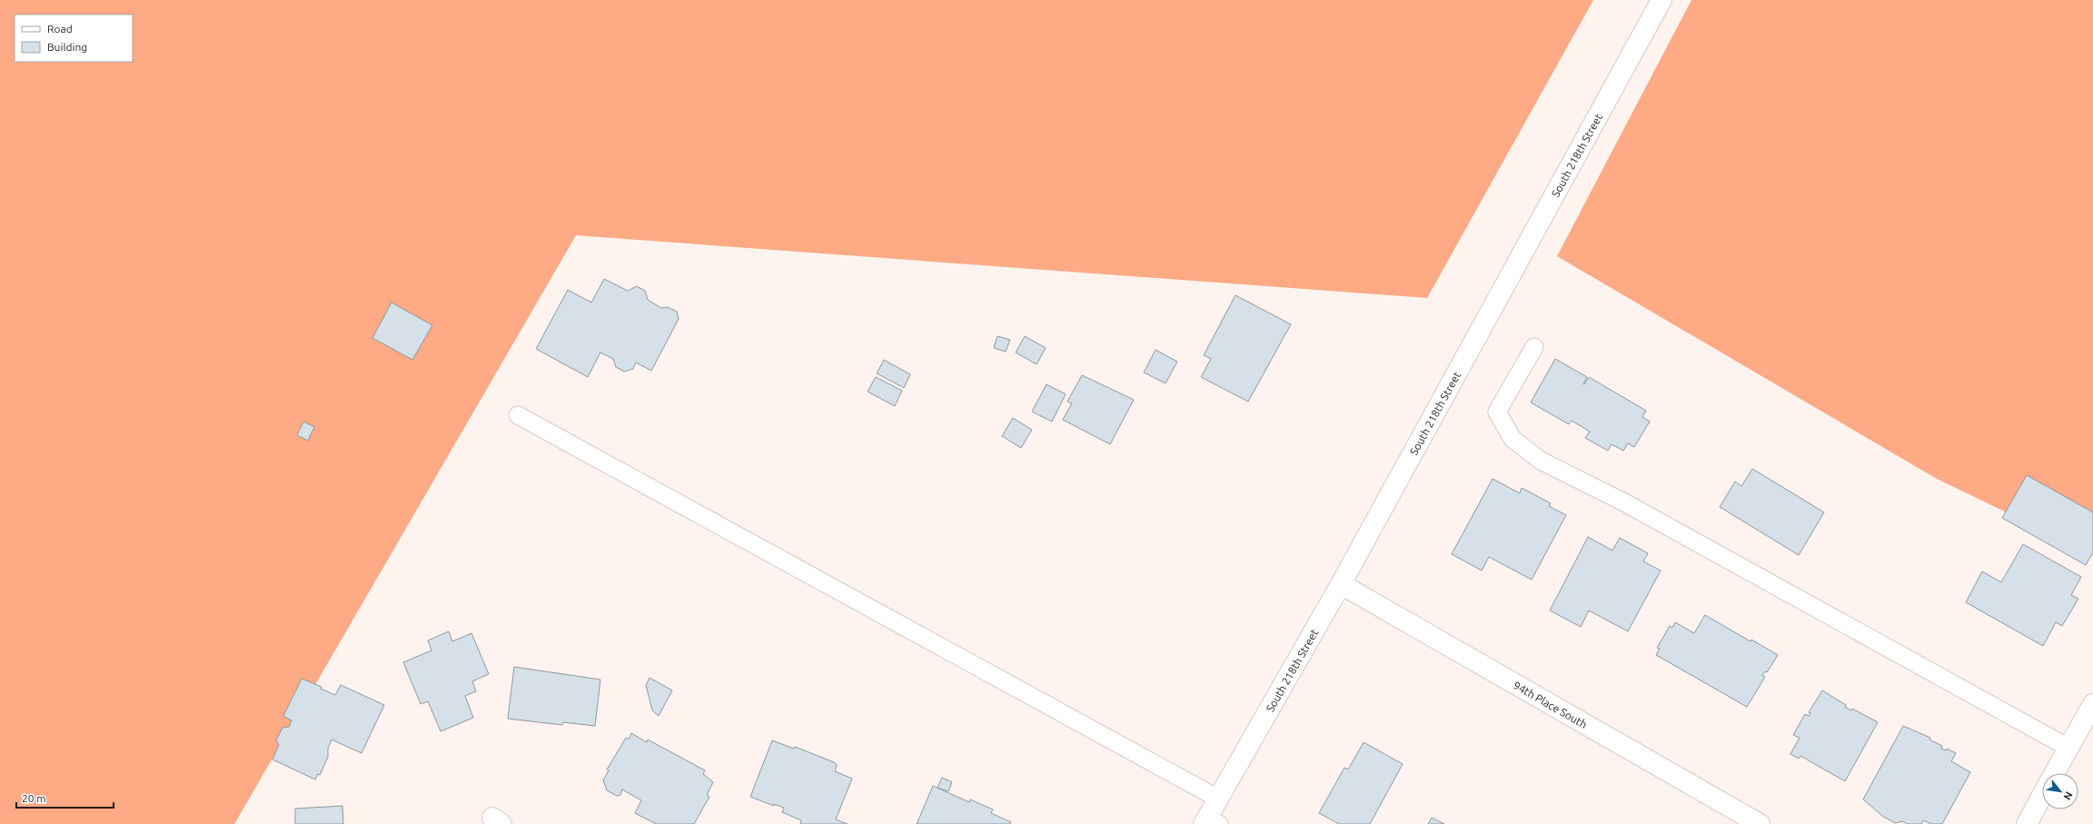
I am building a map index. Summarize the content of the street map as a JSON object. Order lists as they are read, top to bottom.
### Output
{
  "streets": {
    "street": ["South 218th Street", "94th Place South"]
  },
  "crossings": [
    ["South 218th Street", "94th Place South"]
  ],
  "legend": ["Road", "Building"],
  "scale_bar": "20 m",
  "north": "bottom right"
}
